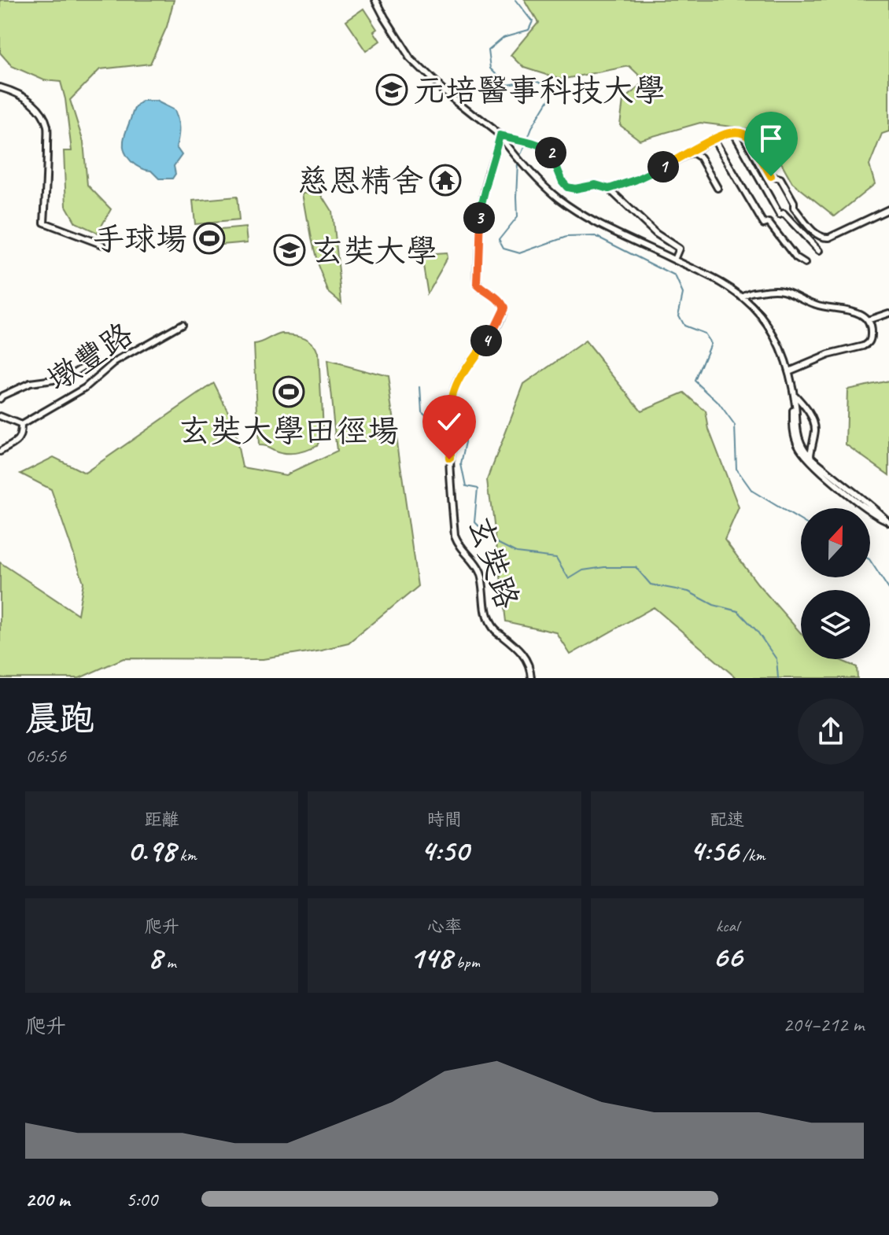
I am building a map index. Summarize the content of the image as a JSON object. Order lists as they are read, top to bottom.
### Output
{
  "streets": {
    "street": ["墩豐路", "玄奘路"]
  },
  "places": {
    "school or university": ["元培醫事科技大學", "玄奘大學"],
    "temple": ["慈恩精舍"],
    "sports": ["手球場", "玄奘大學田徑場"]
  },
  "north": "top",
  "page": {
    "pins": [
      "2",
      "1",
      "3",
      "4"
    ],
    "heading": ["晨跑", "06:56"],
    "stats": [
      ["距離", "0.98 km"],
      ["時間", "4:50"],
      ["配速", "4:56 /km"],
      ["爬升", "8 m"],
      ["心率", "148 bpm"],
      ["kcal", "66"]
    ],
    "chart": ["爬升", "204–212 m"],
    "list": [
      {
        "name": "200 m",
        "note": "5:00"
      }
    ]
  }
}
